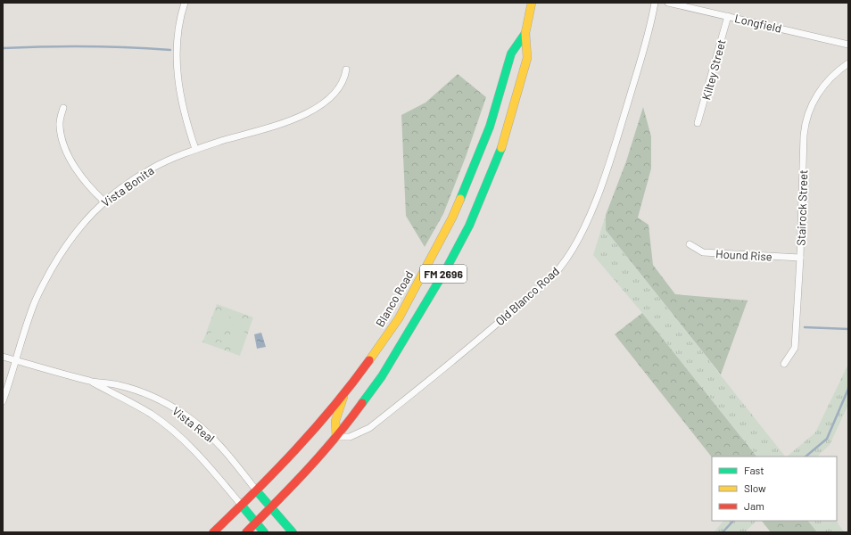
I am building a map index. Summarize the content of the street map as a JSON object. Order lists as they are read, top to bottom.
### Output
{
  "streets": {
    "main road": ["FM 2696", "Blanco Road"],
    "street": [
      "Longfield",
      "Kiltey Street",
      "Vista Bonita",
      "Stairock Street",
      "Hound Rise",
      "Old Blanco Road",
      "Vista Real"
    ]
  },
  "crossings": [
    ["Longfield", "Kiltey Street"],
    ["Vista Bonita", "Vista Real"],
    ["Stairock Street", "Hound Rise"],
    ["Old Blanco Road", "Blanco Road"],
    ["Blanco Road", "Vista Real"]
  ],
  "legend": ["Fast", "Slow", "Jam"]
}
